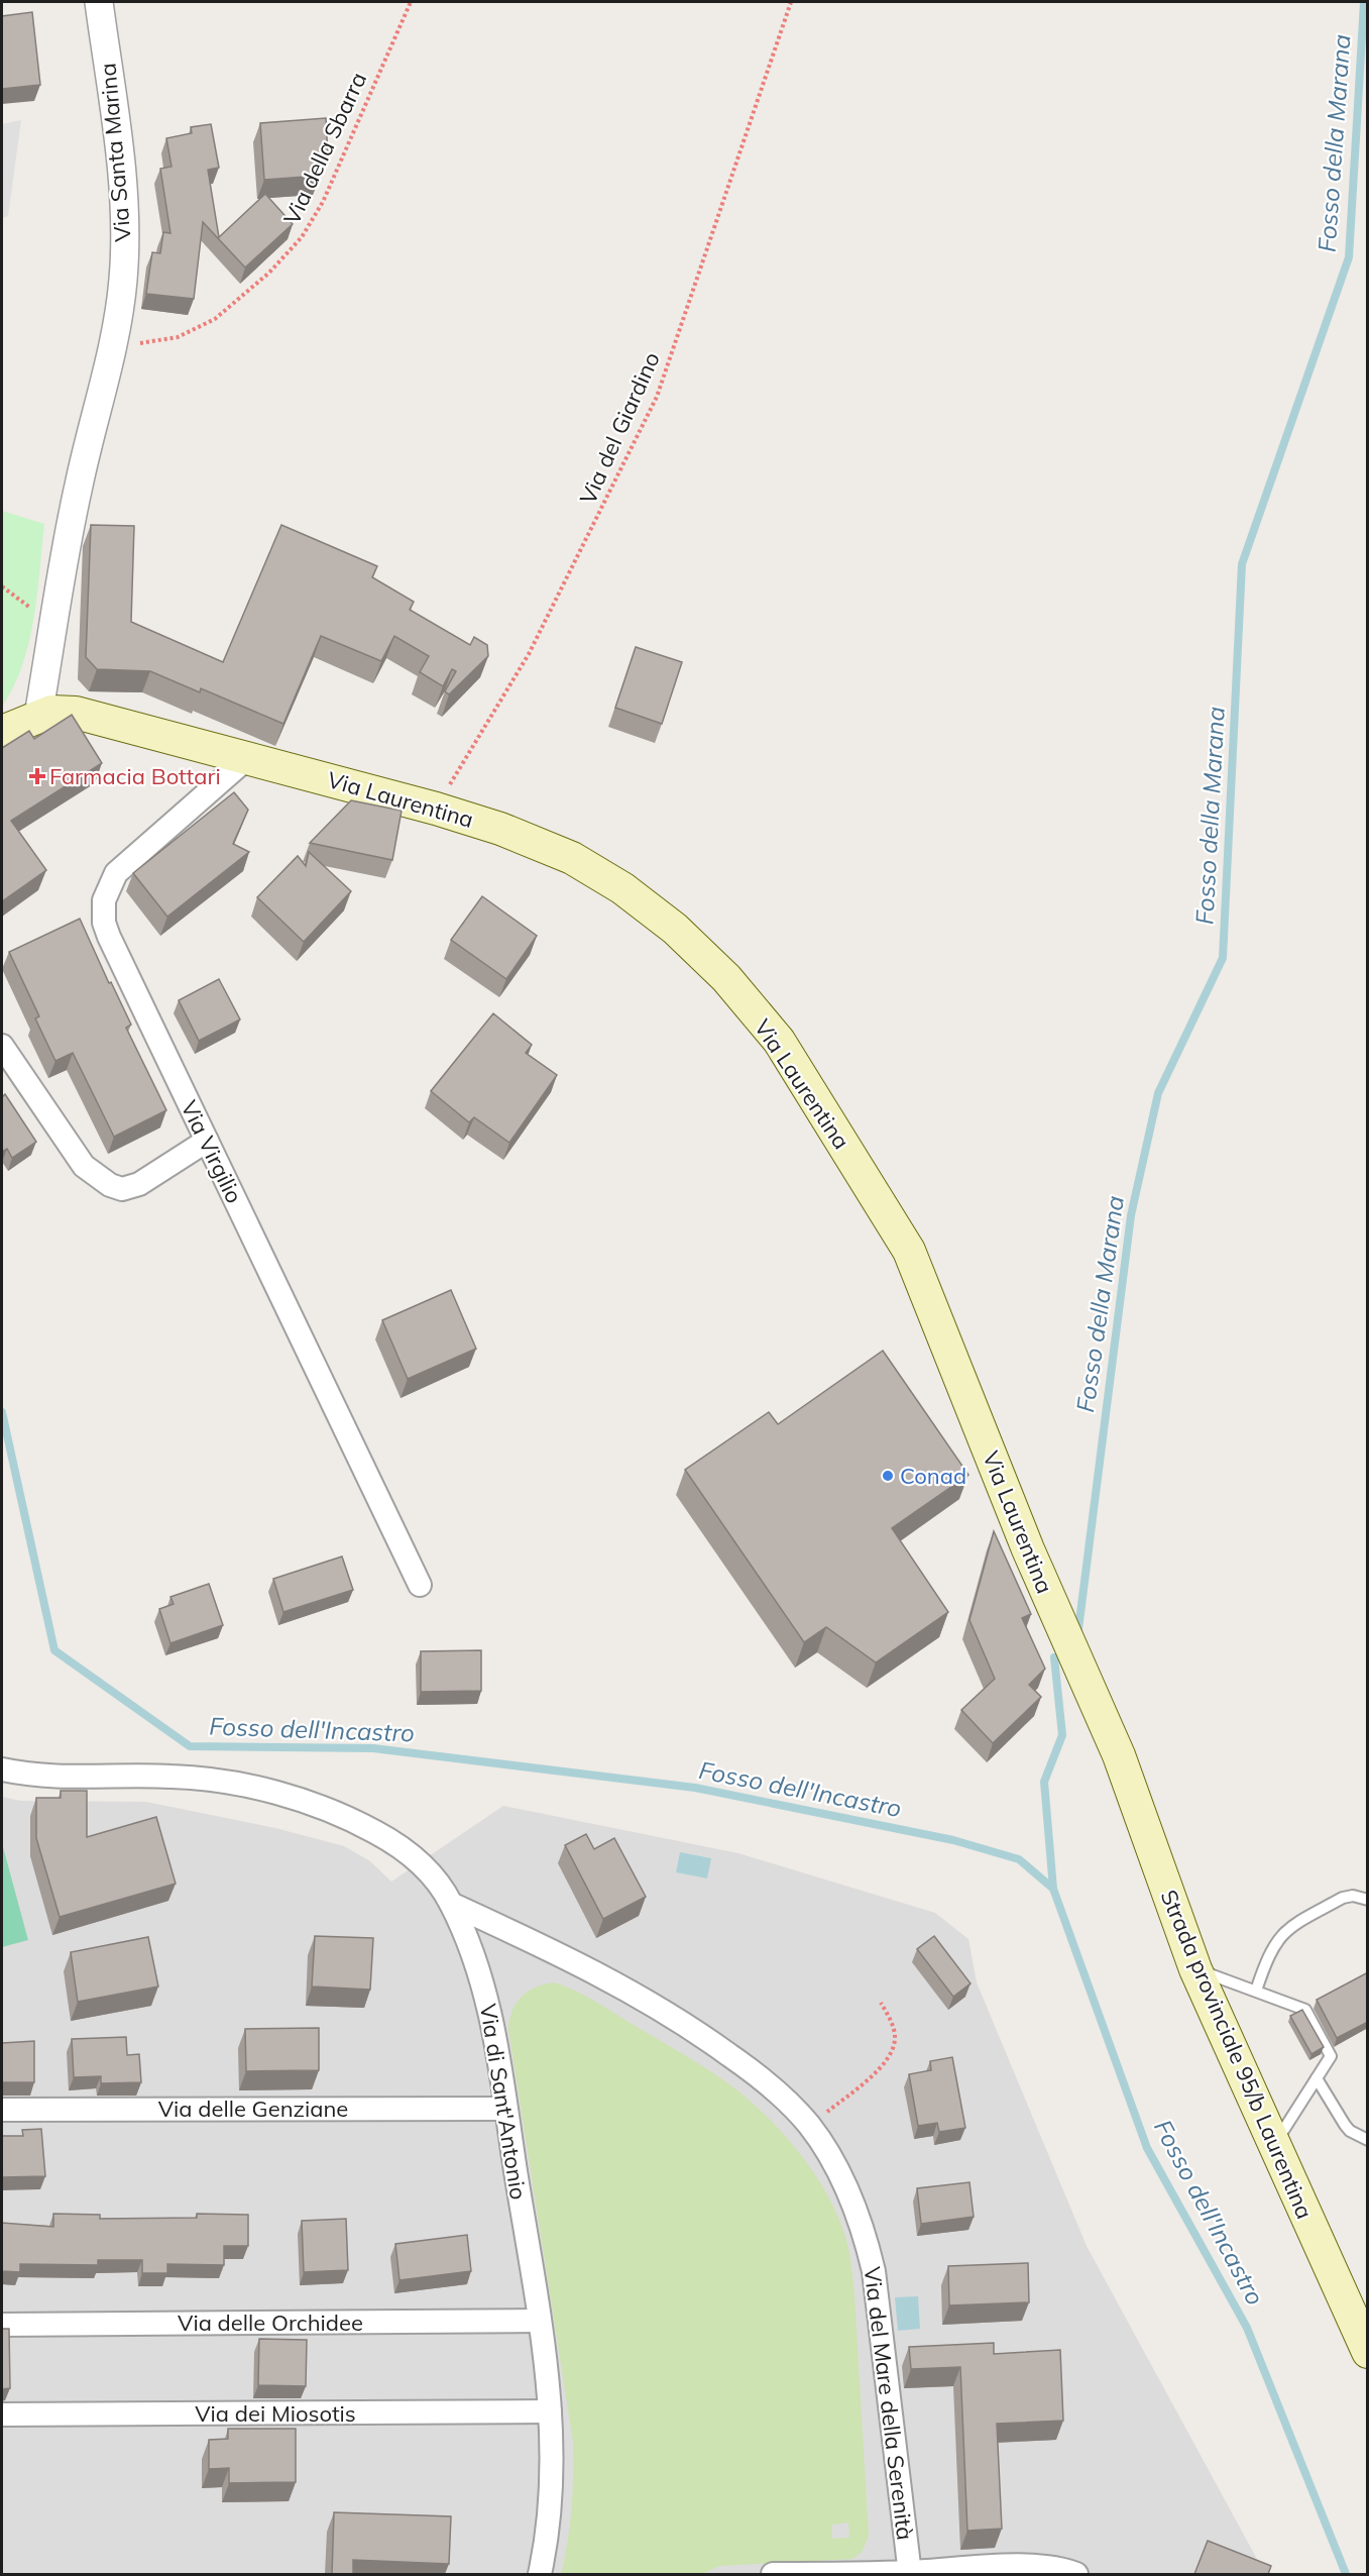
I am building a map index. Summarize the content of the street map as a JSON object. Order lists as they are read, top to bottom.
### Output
{
  "streets": {
    "main road": ["Via Laurentina", "Strada provinciale 95/b Laurentina"],
    "street": [
      "Via Santa Marina",
      "Via Virgilio",
      "Via di Sant'Antonio",
      "Via delle Genziane",
      "Via delle Orchidee",
      "Via del Mare della Serenità",
      "Via dei Miosotis"
    ],
    "path": ["Via della Sbarra", "Via del Giardino"]
  },
  "crossings": [
    ["Via della Sbarra", "Via Santa Marina"],
    ["Via Santa Marina", "Via Laurentina"],
    ["Via del Giardino", "Via Laurentina"],
    ["Via Laurentina", "Via Virgilio"],
    ["Via Laurentina", "Strada provinciale 95/b Laurentina"],
    ["Via di Sant'Antonio", "Via delle Genziane"],
    ["Via di Sant'Antonio", "Via delle Orchidee"],
    ["Via di Sant'Antonio", "Via del Mare della Serenità"],
    ["Via di Sant'Antonio", "Via dei Miosotis"]
  ],
  "water": ["Fosso della Marana", "Fosso dell'Incastro"],
  "places": {
    "health": ["Farmacia Bottari"],
    "other": ["Conad"]
  }
}
